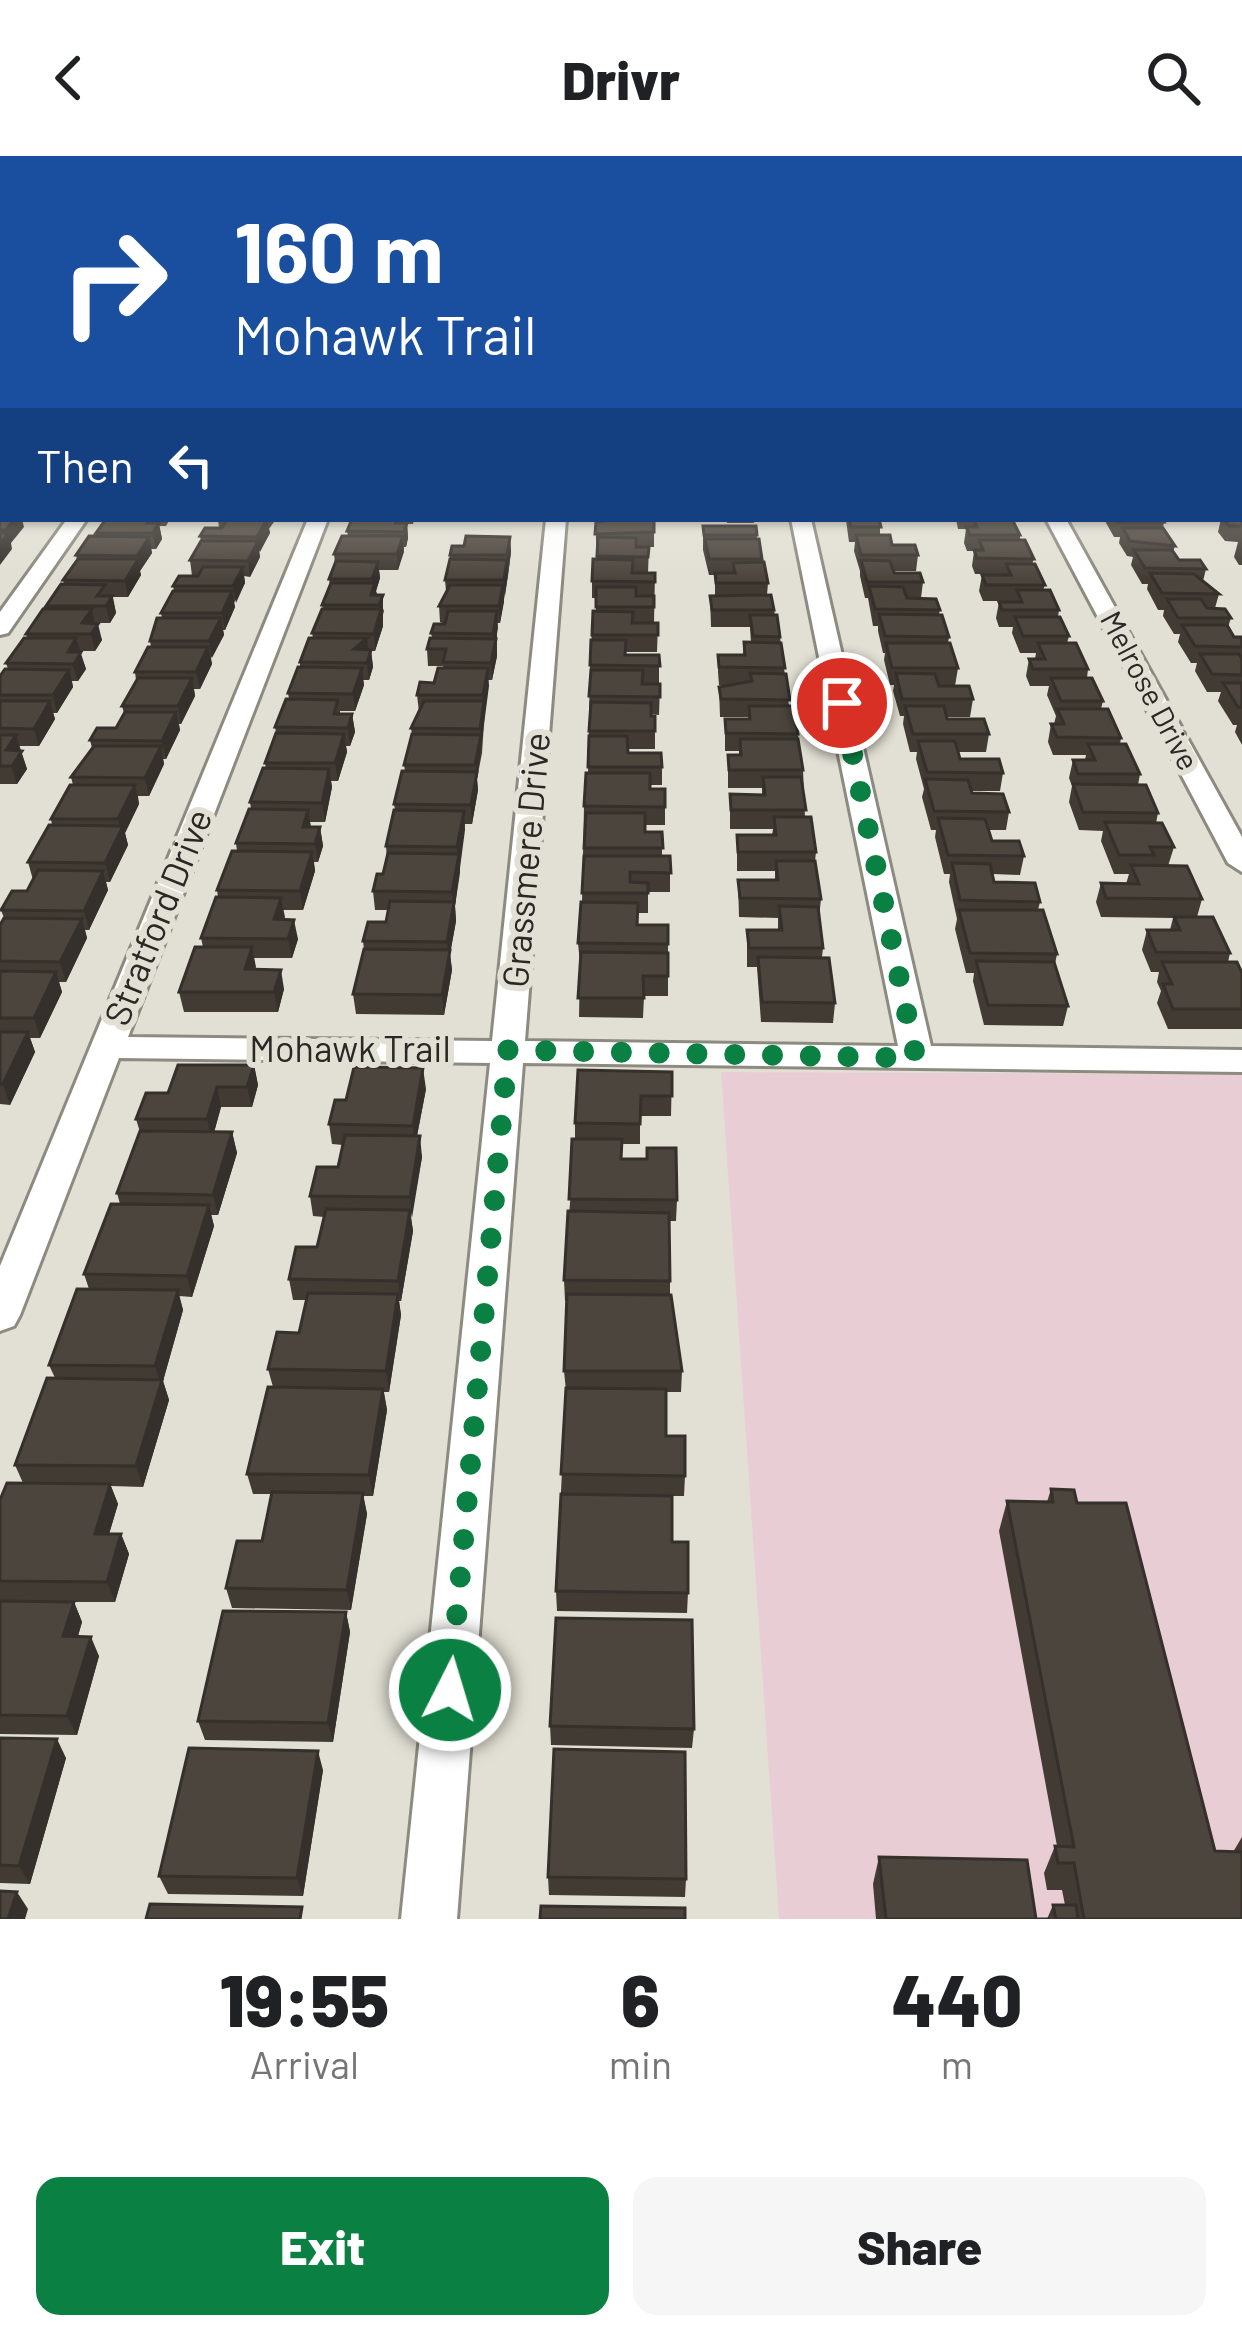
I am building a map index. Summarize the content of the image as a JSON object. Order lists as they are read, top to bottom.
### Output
{
  "streets": {
    "street": [
      "Melrose Drive",
      "Grassmere Drive",
      "Stratford Drive",
      "Mohawk Trail"
    ]
  },
  "crossings": [
    ["Grassmere Drive", "Mohawk Trail"],
    ["Stratford Drive", "Mohawk Trail"]
  ],
  "page": {
    "header": "Drivr",
    "turn": ["160 m", "Mohawk Trail"],
    "then": "Then",
    "eta": [
      "19:55",
      "Arrival",
      "6",
      "min",
      "440",
      "m"
    ],
    "buttons": ["Exit", "Share"]
  }
}
